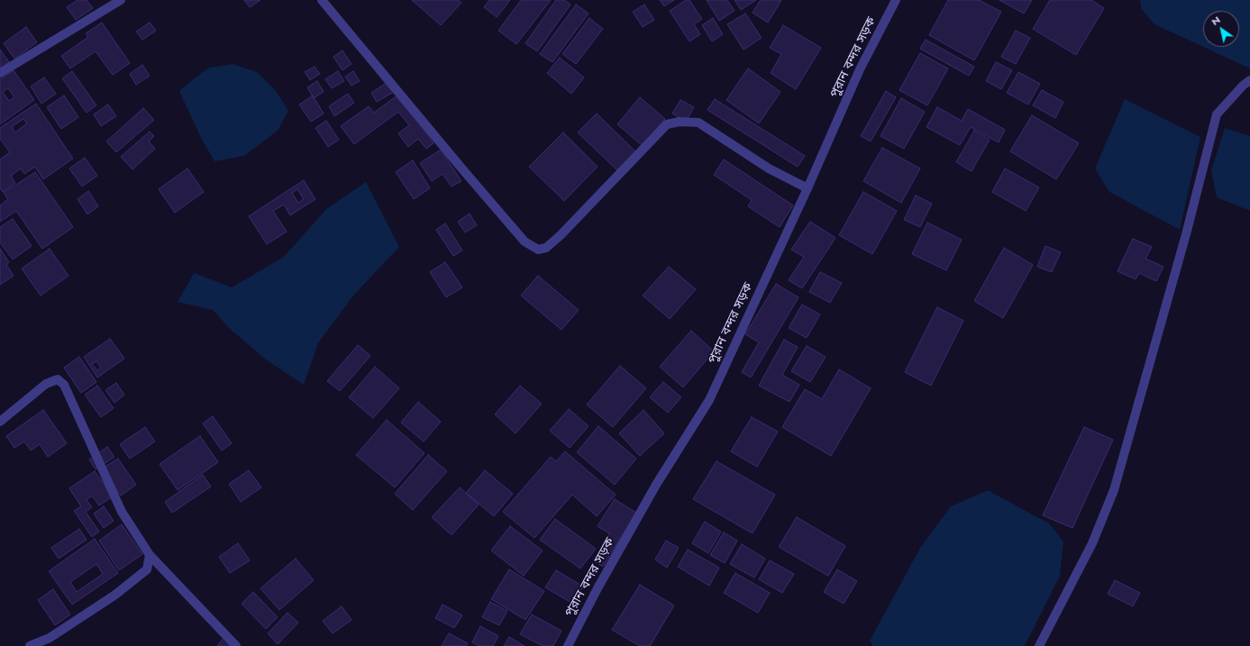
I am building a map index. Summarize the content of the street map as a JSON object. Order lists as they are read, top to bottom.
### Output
{
  "streets": {
    "street": ["পুরান বন্দর সড়ক"]
  },
  "north": "top left"
}
